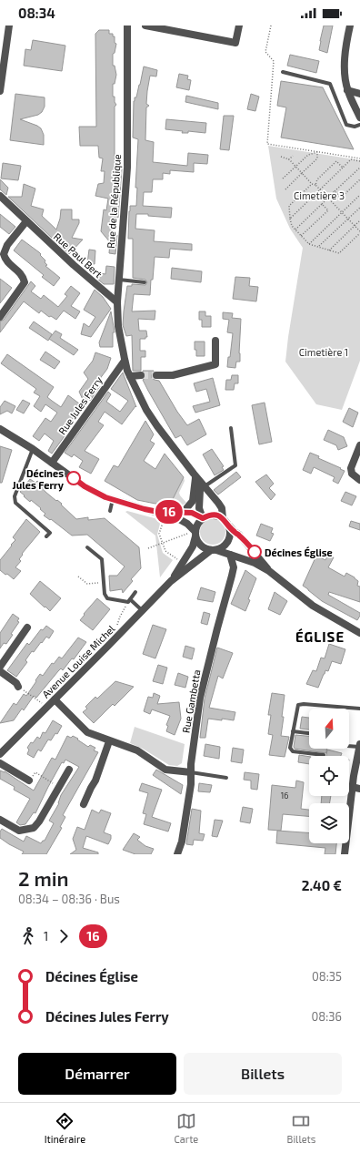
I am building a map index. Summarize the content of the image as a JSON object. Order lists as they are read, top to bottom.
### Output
{
  "streets": {
    "street": [
      "Rue de la République",
      "Rue Paul Bert",
      "Rue Jules Ferry",
      "Avenue Louise Michel",
      "Rue Gambetta"
    ]
  },
  "crossings": [
    ["Rue de la République", "Rue Paul Bert"],
    ["Rue de la République", "Rue Jules Ferry"],
    ["Rue de la République", "Avenue Louise Michel"]
  ],
  "districts": ["ÉGLISE"],
  "parks": ["Cimetière 3", "Cimetière 1"],
  "places": ["Décines Jules Ferry", "Décines Église"],
  "lines": ["bus line 16"],
  "house_numbers": ["16"],
  "north": "top",
  "page": {
    "status": "08:34",
    "on_map": "16",
    "heading": ["2 min", "08:34 – 08:36 · Bus", "2.40 €"],
    "legs": ["1", "16"],
    "list": [
      {
        "name": "Décines Église",
        "value": "08:35"
      },
      {
        "name": "Décines Jules Ferry",
        "value": "08:36"
      }
    ],
    "buttons": ["Démarrer", "Billets"],
    "tabs": ["Itinéraire", "Carte", "Billets"]
  }
}
